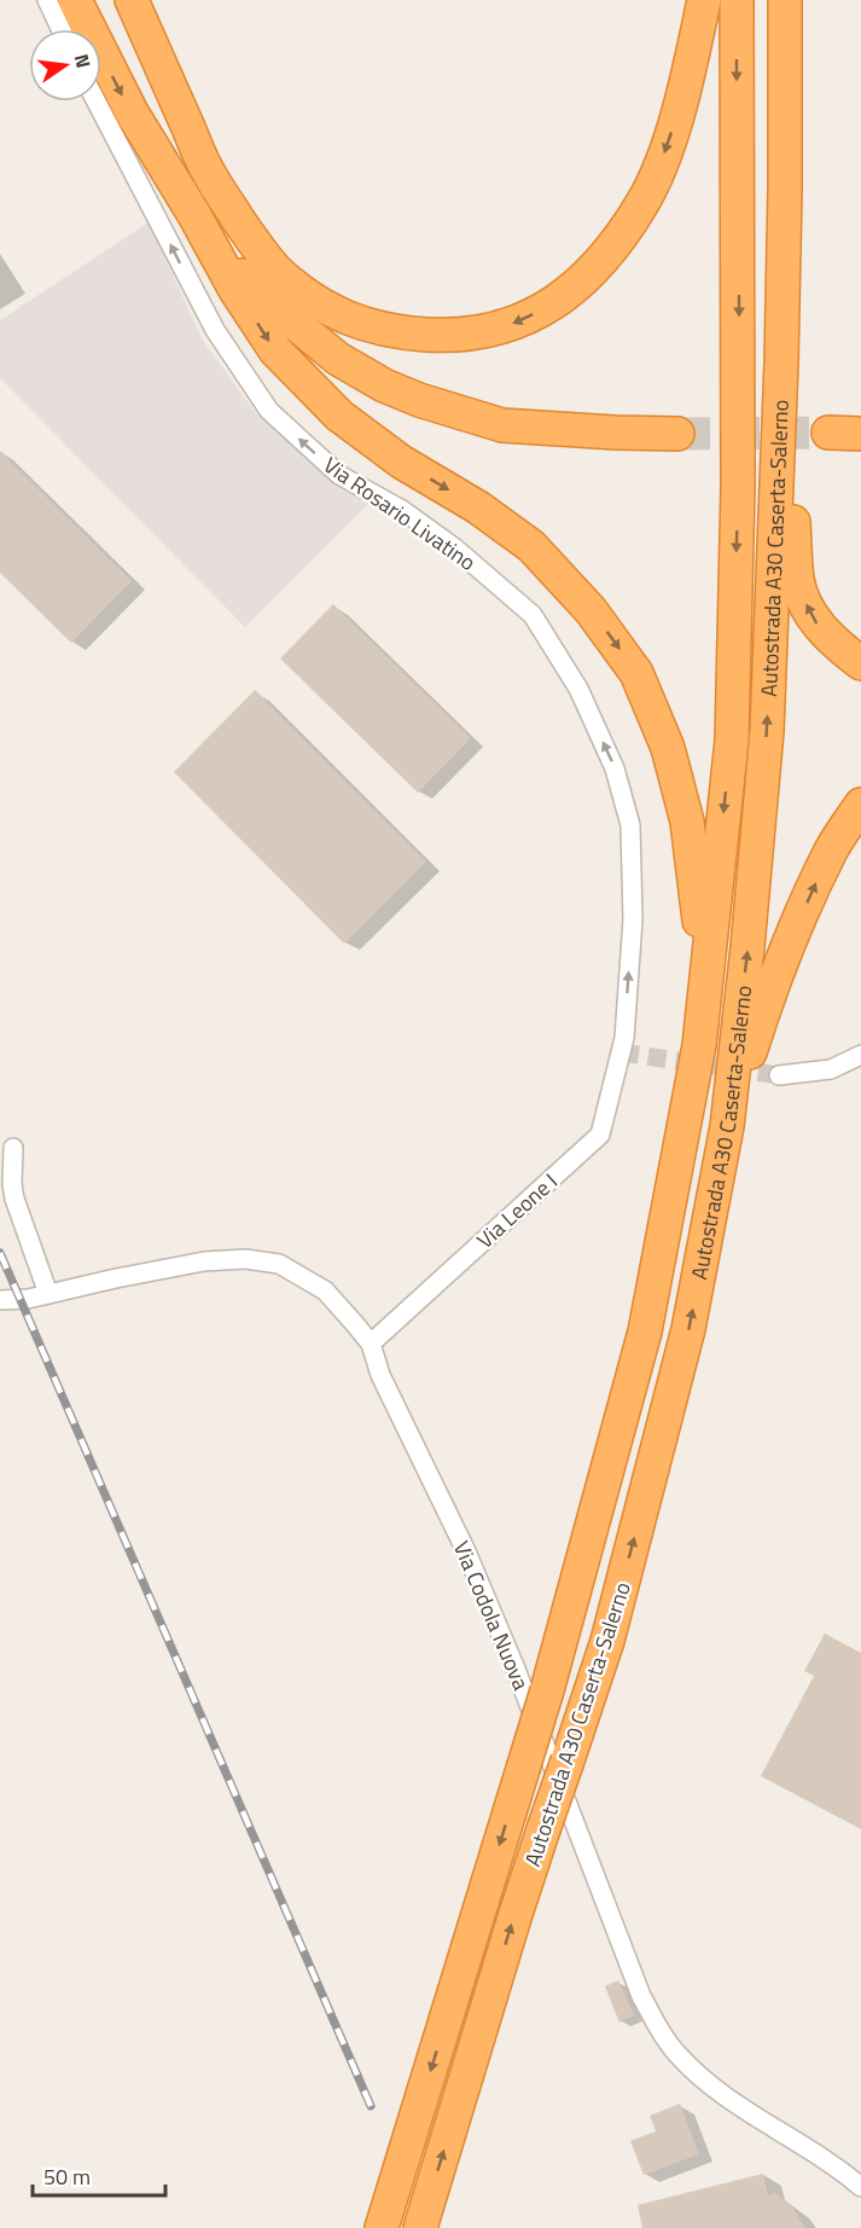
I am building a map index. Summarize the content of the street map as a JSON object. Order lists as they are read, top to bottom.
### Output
{
  "streets": {
    "highway": ["Autostrada A30 Caserta-Salerno"],
    "street": ["Via Rosario Livatino", "Via Leone I", "Via Codola Nuova"]
  },
  "crossings": [
    ["Via Rosario Livatino", "Via Leone I"],
    ["Via Leone I", "Via Codola Nuova"]
  ],
  "one_way": ["Via Rosario Livatino"],
  "scale_bar": "50 m",
  "north": "right"
}
